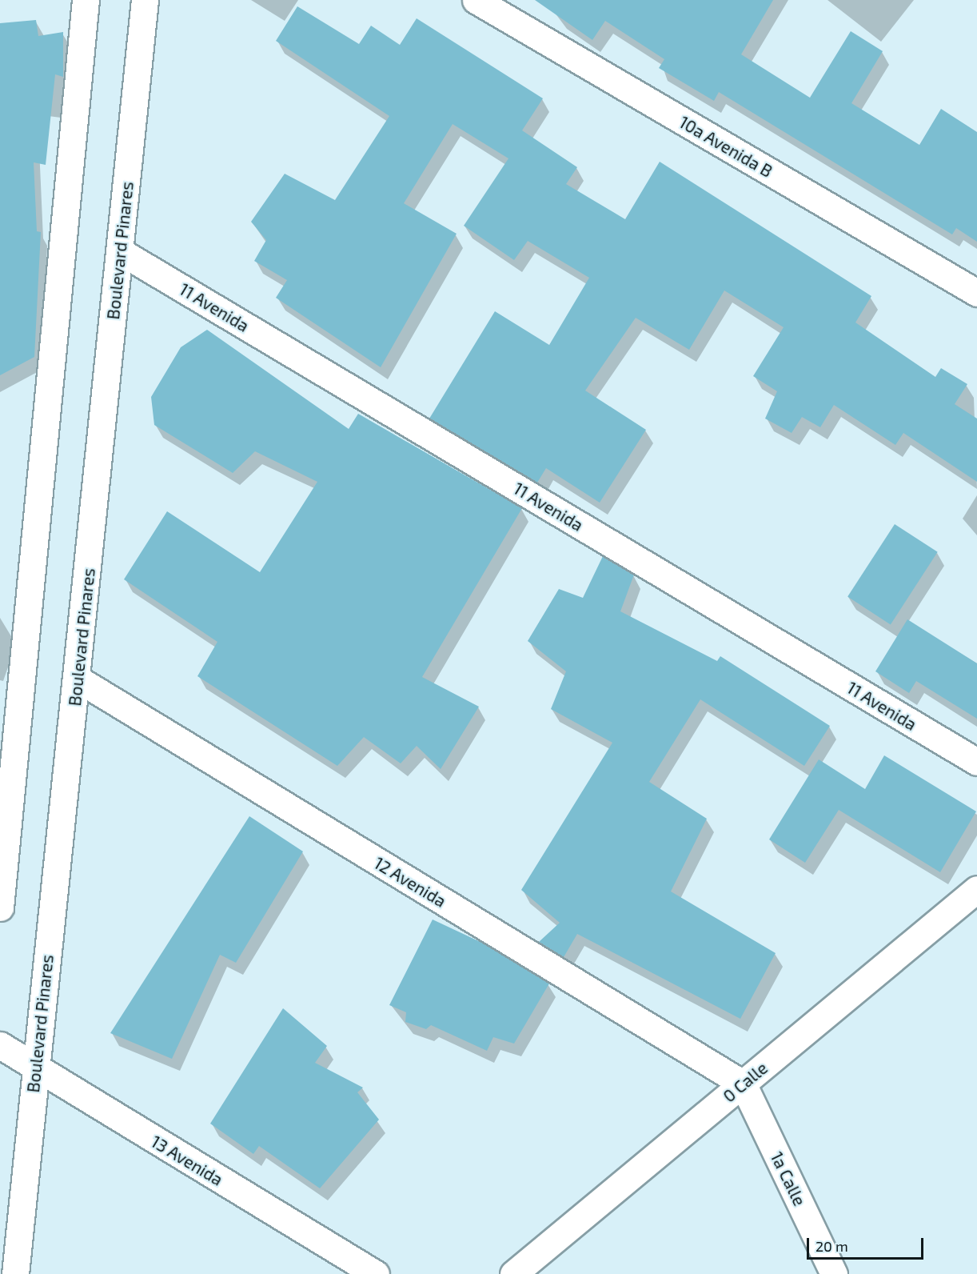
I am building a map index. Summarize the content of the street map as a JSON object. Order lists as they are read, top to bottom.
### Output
{
  "streets": {
    "street": [
      "10a Avenida B",
      "Boulevard Pinares",
      "11 Avenida",
      "12 Avenida",
      "0 Calle",
      "13 Avenida",
      "1a Calle"
    ]
  },
  "crossings": [
    ["Boulevard Pinares", "11 Avenida"],
    ["Boulevard Pinares", "12 Avenida"],
    ["Boulevard Pinares", "13 Avenida"],
    ["12 Avenida", "0 Calle"],
    ["12 Avenida", "1a Calle"],
    ["0 Calle", "1a Calle"]
  ],
  "scale_bar": "20 m"
}
